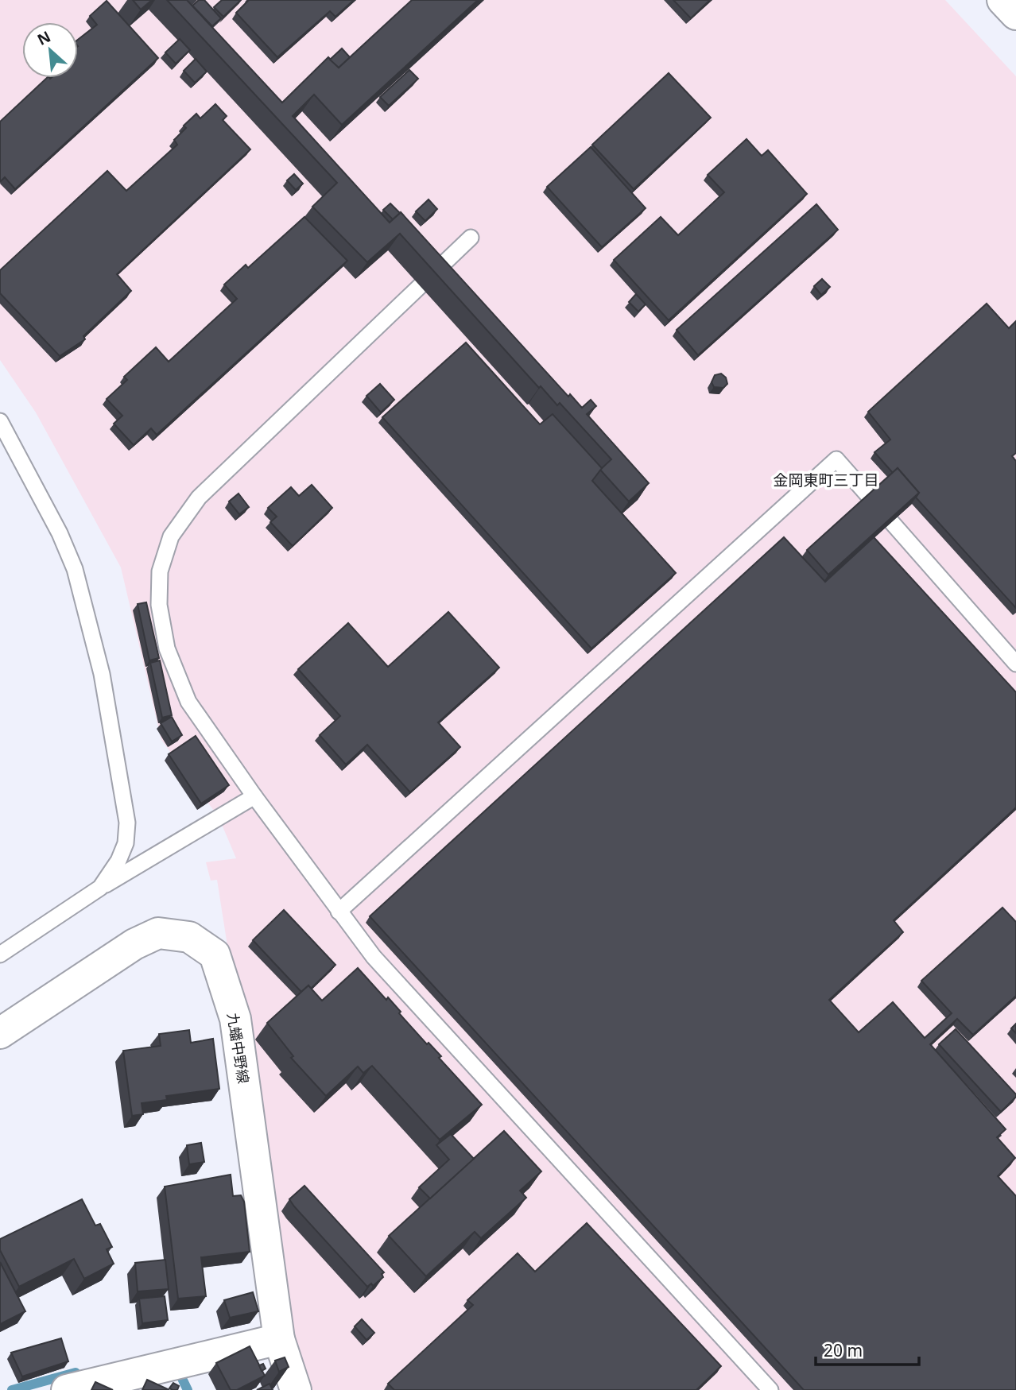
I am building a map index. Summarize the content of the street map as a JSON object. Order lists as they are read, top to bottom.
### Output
{
  "streets": {
    "main road": ["九蟠中野線"]
  },
  "districts": ["金岡東町三丁目"],
  "scale_bar": "20 m",
  "north": "top left"
}
